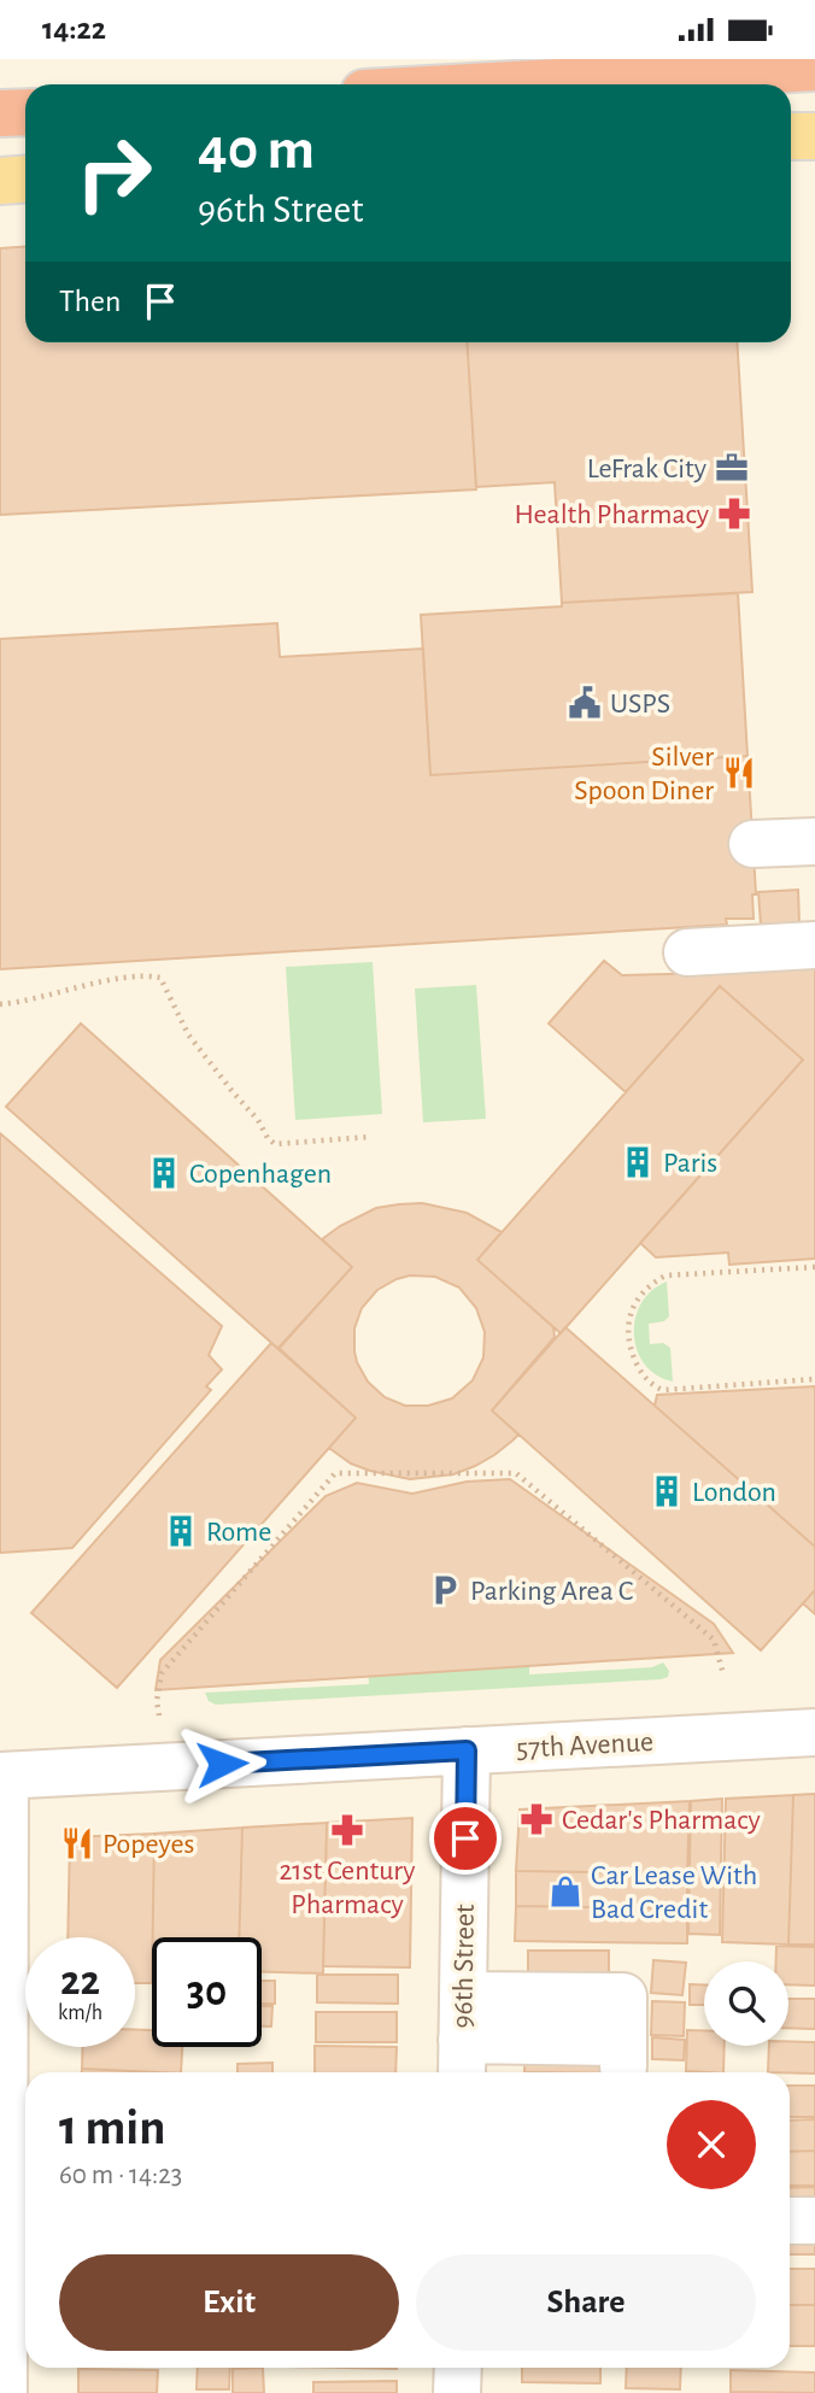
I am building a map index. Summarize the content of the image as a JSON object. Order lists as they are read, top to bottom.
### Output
{
  "streets": {
    "street": ["57th Avenue", "96th Street"]
  },
  "crossings": [
    ["57th Avenue", "96th Street"]
  ],
  "places": {
    "office": ["LeFrak City"],
    "pharmacy": ["Health Pharmacy", "Cedar's Pharmacy", "21st Century Pharmacy"],
    "public building": ["USPS"],
    "restaurant": ["Silver Spoon Diner", "Popeyes"],
    "building": [
      "Paris",
      "Copenhagen",
      "London",
      "Rome"
    ],
    "parking": ["Parking Area C"],
    "shop": ["Car Lease With Bad Credit"]
  },
  "page": {
    "status": "14:22",
    "turn": ["40 m", "96th Street"],
    "then": "Then",
    "speed": "22 km/h",
    "limit": "30",
    "heading": ["1 min", "60 m · 14:23"],
    "buttons": ["Exit", "Share"]
  }
}
